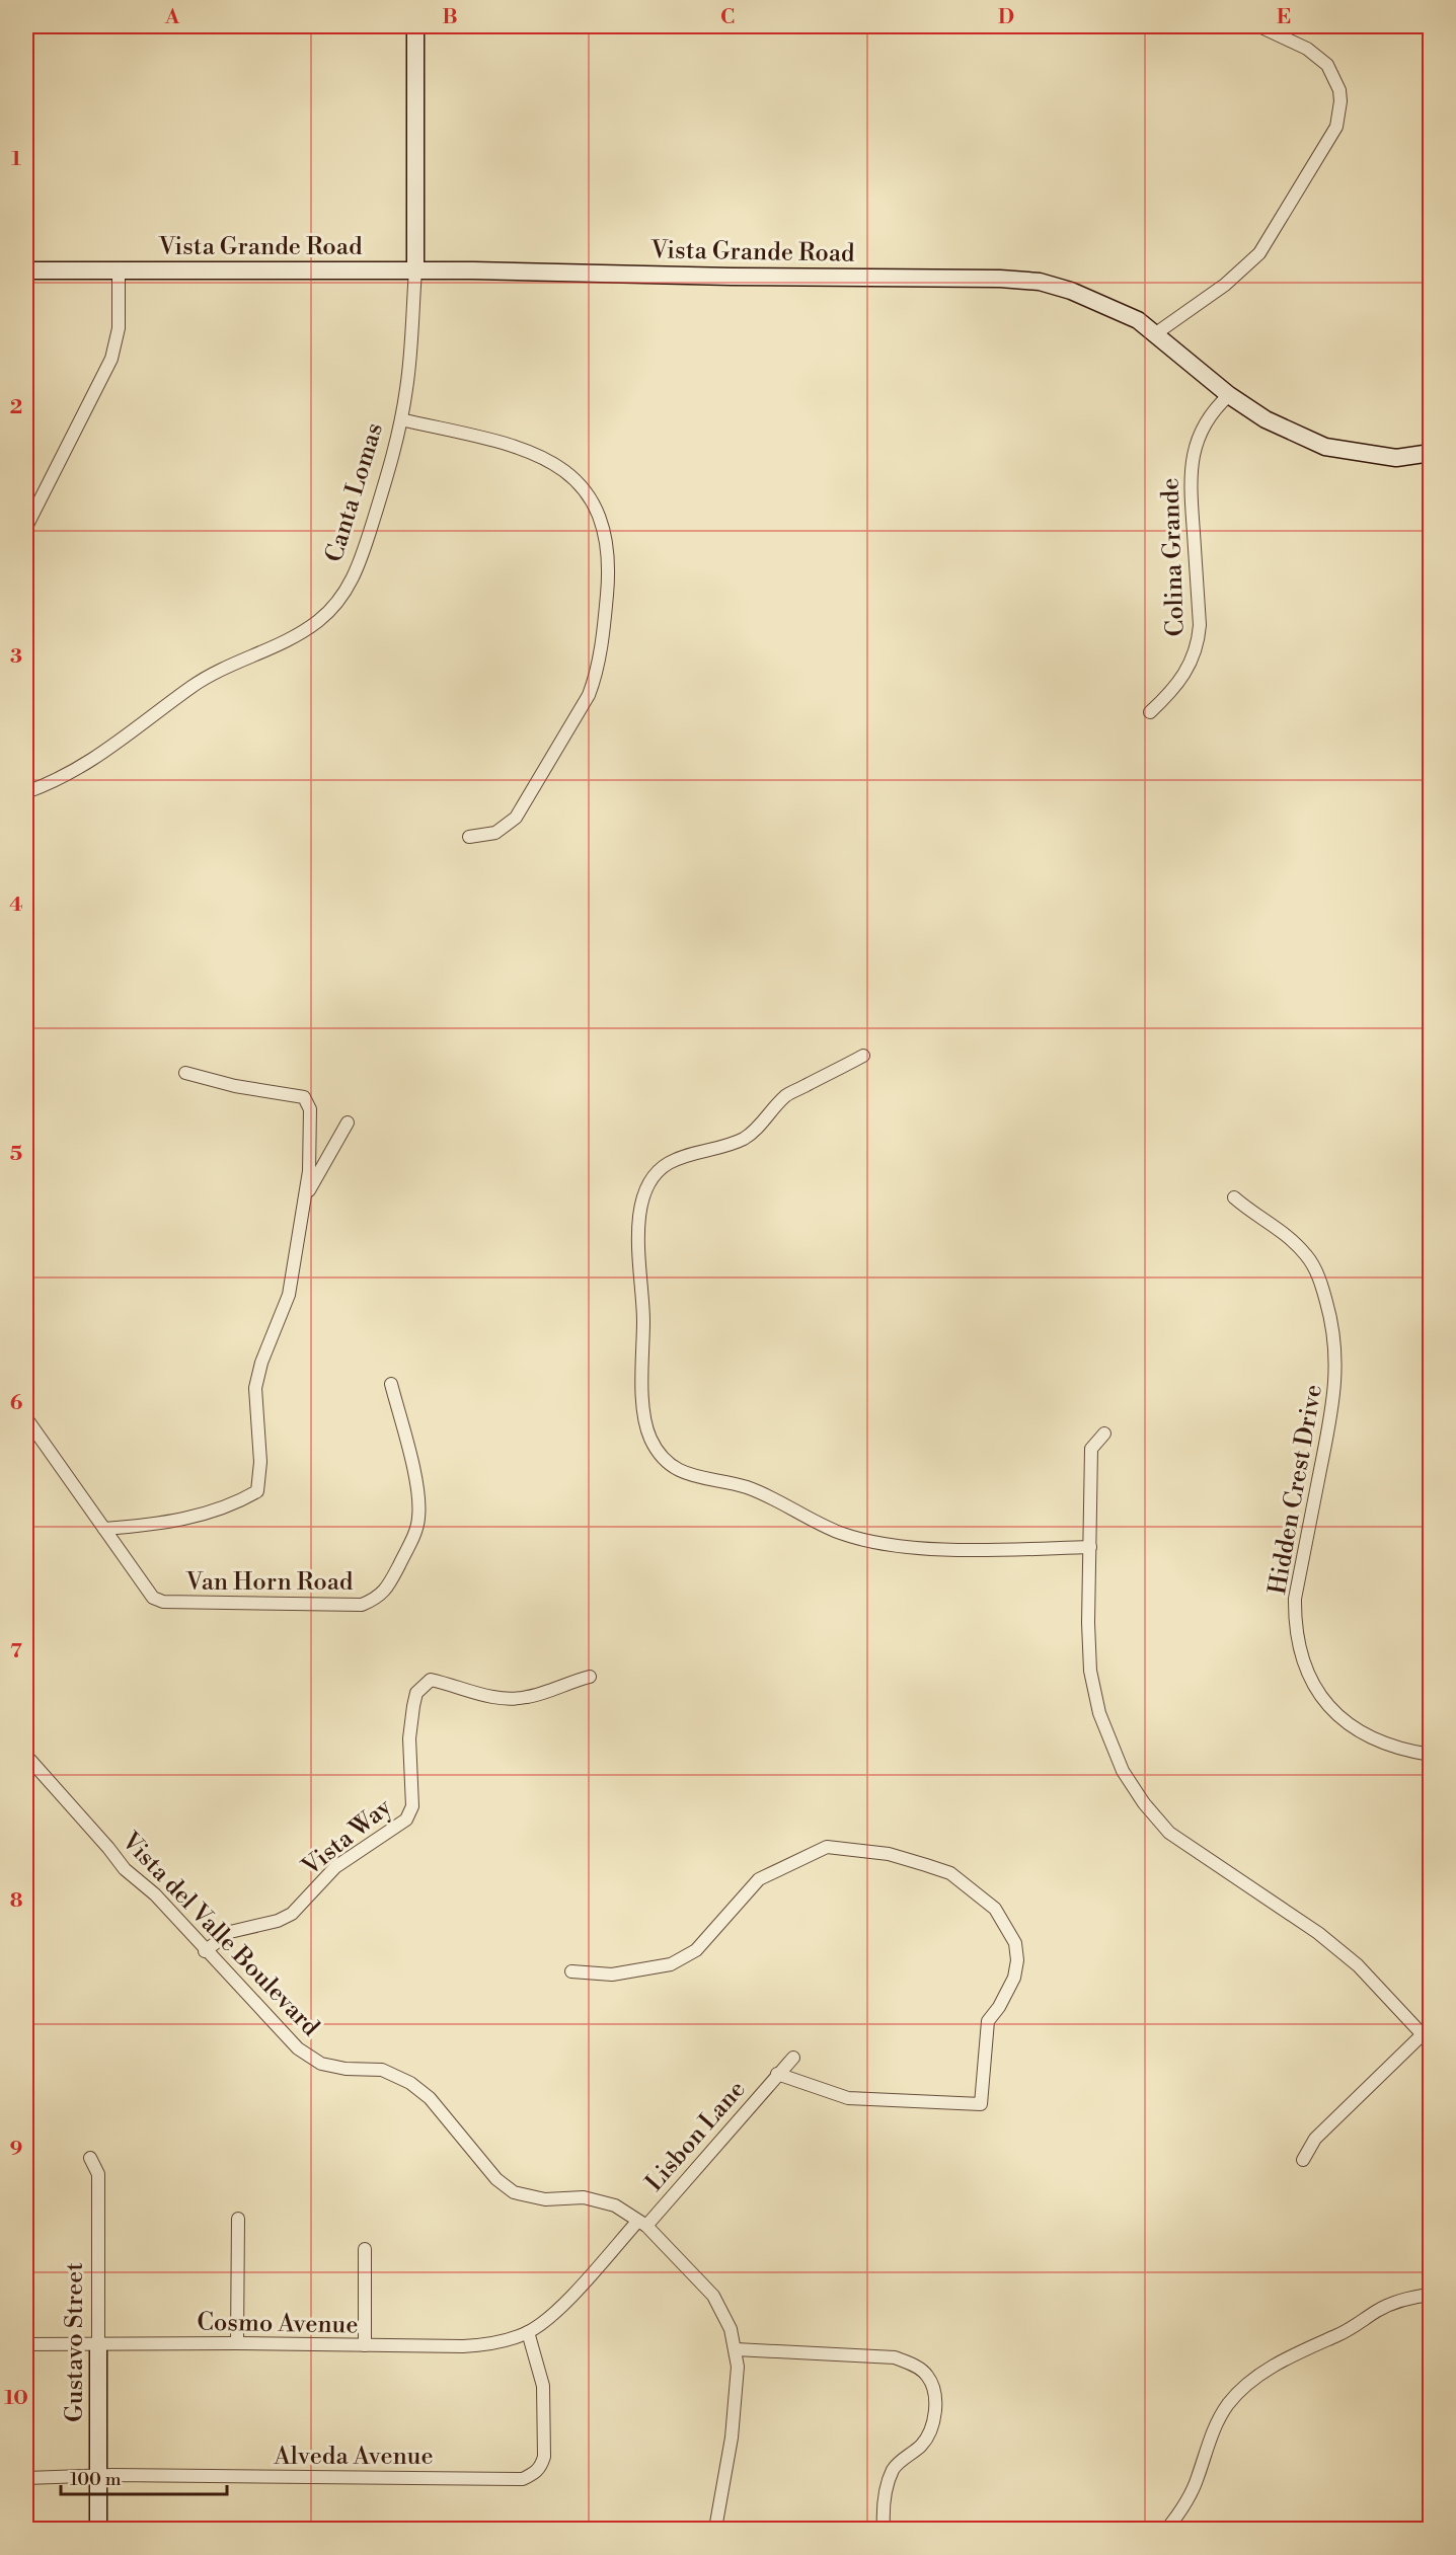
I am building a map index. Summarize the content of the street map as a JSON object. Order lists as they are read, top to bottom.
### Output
{
  "streets": {
    "street": [
      "Vista Grande Road",
      "Canta Lomas",
      "Colina Grande",
      "Hidden Crest Drive",
      "Van Horn Road",
      "Vista Way",
      "Vista del Valle Boulevard",
      "Lisbon Lane",
      "Cosmo Avenue",
      "Gustavo Street",
      "Alveda Avenue"
    ]
  },
  "crossings": [
    ["Vista Grande Road", "Canta Lomas"],
    ["Vista Grande Road", "Colina Grande"],
    ["Vista Way", "Vista del Valle Boulevard"],
    ["Vista del Valle Boulevard", "Lisbon Lane"],
    ["Lisbon Lane", "Cosmo Avenue"],
    ["Lisbon Lane", "Alveda Avenue"],
    ["Cosmo Avenue", "Gustavo Street"],
    ["Cosmo Avenue", "Alveda Avenue"],
    ["Gustavo Street", "Alveda Avenue"]
  ],
  "scale_bar": "100 m",
  "grid": {
    "columns": [
      "A",
      "B",
      "C",
      "D",
      "E"
    ],
    "rows": [
      "1",
      "2",
      "3",
      "4",
      "5",
      "6",
      "7",
      "8",
      "9",
      "10"
    ]
  }
}
